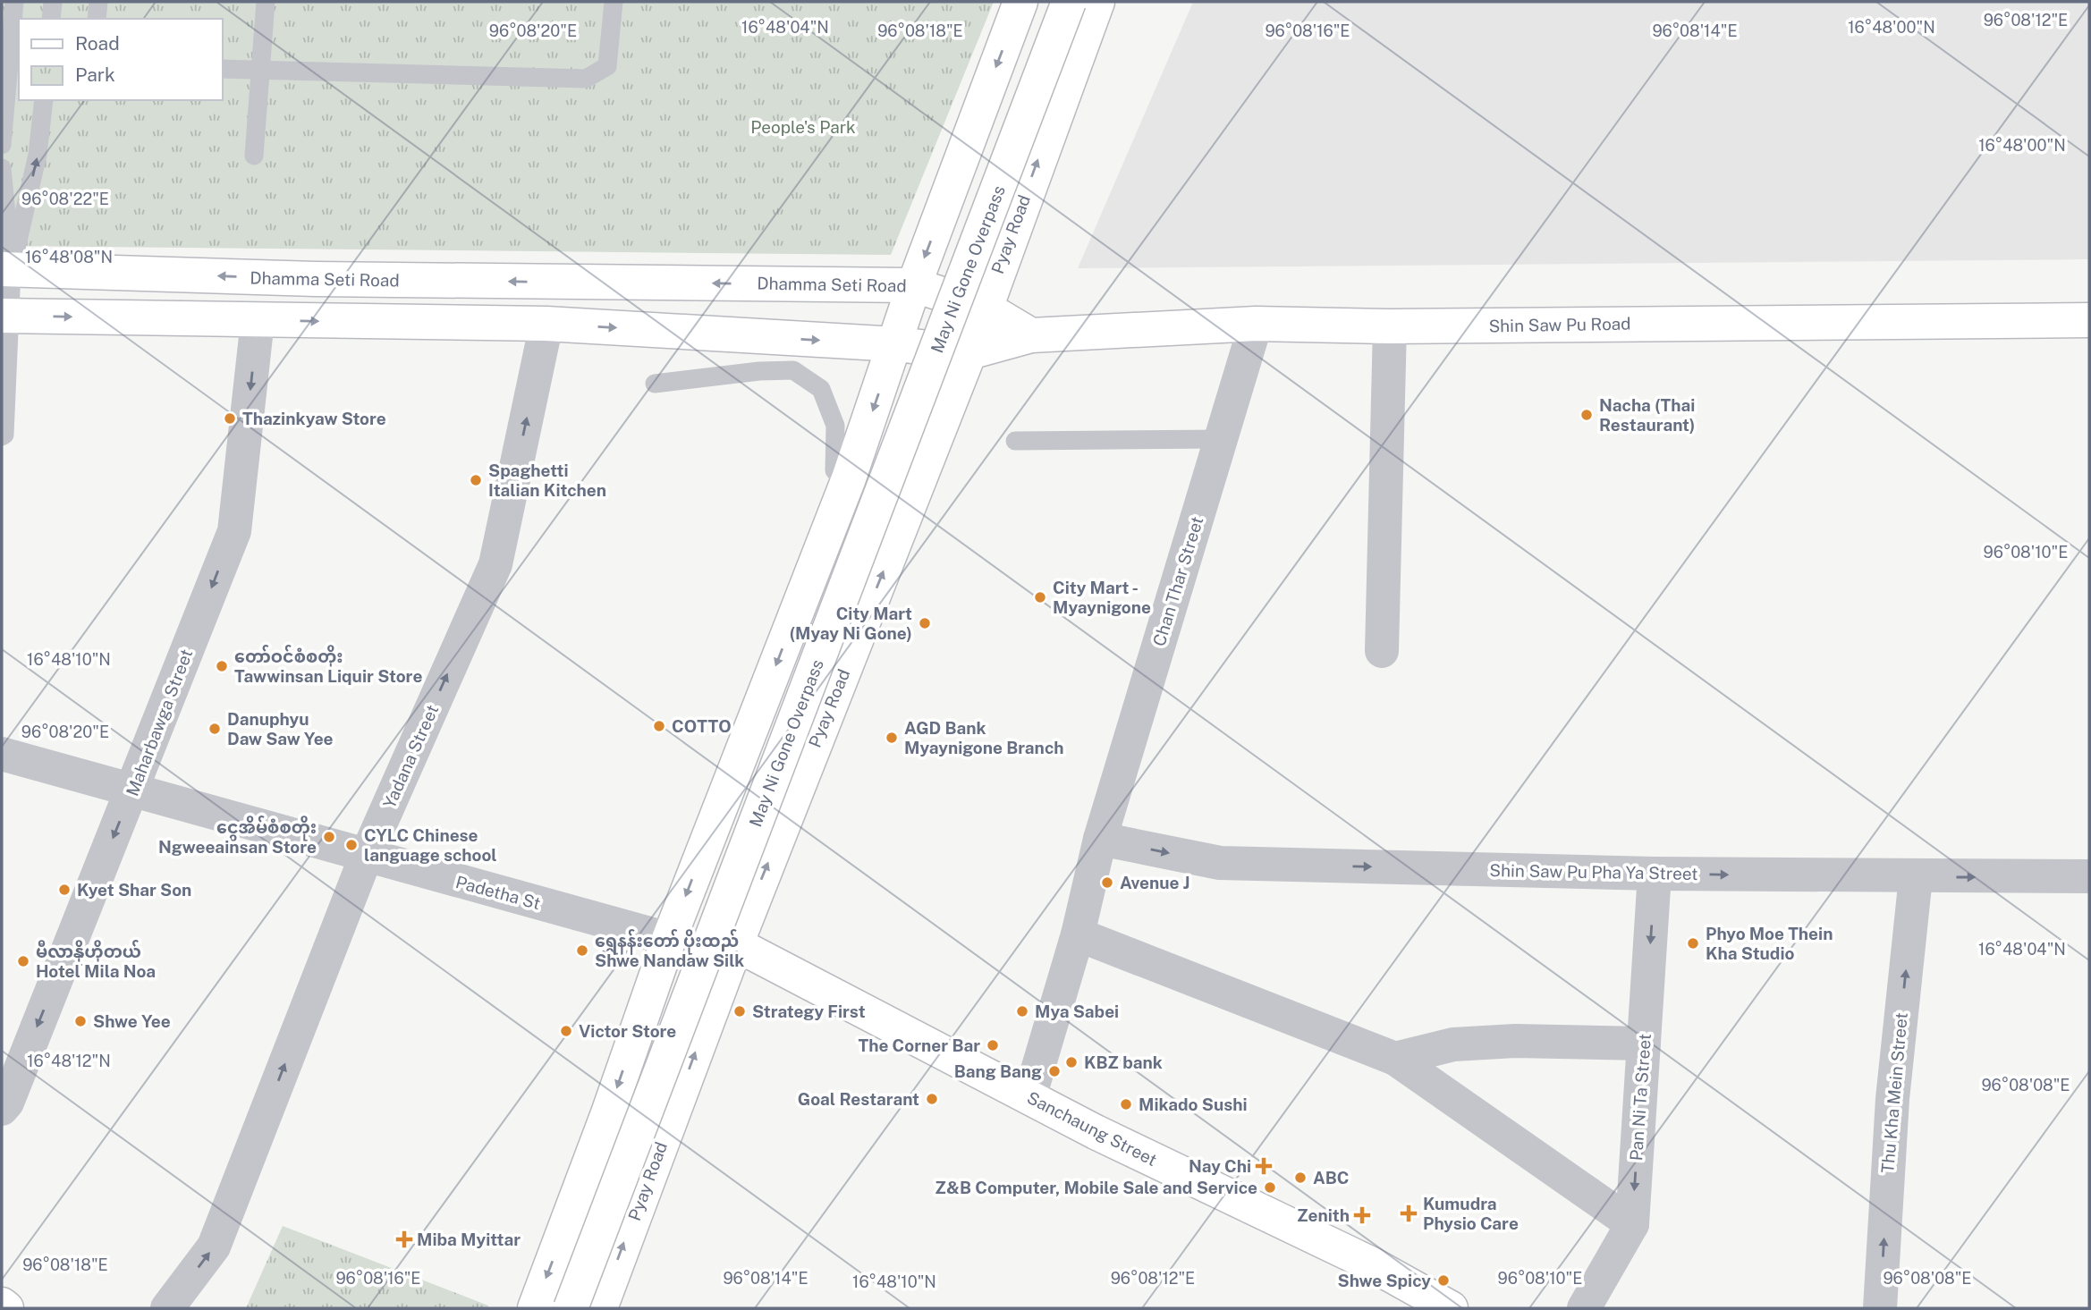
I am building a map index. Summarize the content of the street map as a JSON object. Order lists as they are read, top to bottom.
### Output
{
  "streets": {
    "main road": [
      "Pyay Road",
      "May Ni Gone Overpass",
      "Dhamma Seti Road",
      "Shin Saw Pu Road",
      "Sanchaung Street"
    ],
    "street": [
      "Chan Thar Street",
      "Maharbawga Street",
      "Yadana Street",
      "Shin Saw Pu Pha Ya Street",
      "Padetha St",
      "Thu Kha Mein Street",
      "Pan Ni Ta Street"
    ]
  },
  "crossings": [
    ["Pyay Road", "Dhamma Seti Road"],
    ["Pyay Road", "Sanchaung Street"],
    ["Dhamma Seti Road", "Shin Saw Pu Road"],
    ["Shin Saw Pu Road", "Chan Thar Street"],
    ["Chan Thar Street", "Shin Saw Pu Pha Ya Street"],
    ["Chan Thar Street", "Sanchaung Street"],
    ["Maharbawga Street", "Padetha St"],
    ["Yadana Street", "Padetha St"],
    ["Shin Saw Pu Pha Ya Street", "Thu Kha Mein Street"],
    ["Shin Saw Pu Pha Ya Street", "Pan Ni Ta Street"]
  ],
  "one_way": [
    "Maharbawga Street",
    "Yadana Street",
    "Thu Kha Mein Street",
    "Pan Ni Ta Street"
  ],
  "parks": ["People's Park"],
  "places": {
    "other": [
      "Nacha (Thai Restaurant)",
      "Thazinkyaw Store",
      "Spaghetti Italian Kitchen",
      "City Mart - Myaynigone",
      "City Mart (Myay Ni Gone)",
      "တော်ဝင်စံစတိုး Tawwinsan Liquir Store",
      "COTTO",
      "Danuphyu Daw Saw Yee",
      "AGD Bank Myaynigone Branch",
      "ငွေအိမ်စံစတိုး Ngweeainsan Store",
      "CYLC Chinese language school",
      "Avenue J",
      "Kyet Shar Son",
      "Phyo Moe Thein Kha Studio",
      "ရွှေနန်းတော် ပိုးထည် Shwe Nandaw Silk",
      "မီလာနိုဟိုတယ် Hotel Mila Noa",
      "Strategy First",
      "Mya Sabei",
      "Shwe Yee",
      "Victor Store",
      "The Corner Bar",
      "KBZ bank",
      "Bang Bang",
      "Goal Restarant",
      "Mikado Sushi",
      "ABC",
      "Z&B Computer, Mobile Sale and Service",
      "Shwe Spicy"
    ],
    "health": [
      "Nay Chi",
      "Kumudra Physio Care",
      "Zenith",
      "Miba Myittar"
    ]
  },
  "legend": ["Road", "Park"],
  "coordinates": [
    "96°08'12\"E",
    "16°48'04\"N",
    "16°48'00\"N",
    "96°08'20\"E",
    "96°08'18\"E",
    "96°08'16\"E",
    "96°08'14\"E",
    "96°08'22\"E",
    "16°48'08\"N",
    "96°08'10\"E",
    "16°48'10\"N",
    "16°48'12\"N",
    "96°08'08\"E"
  ]
}
